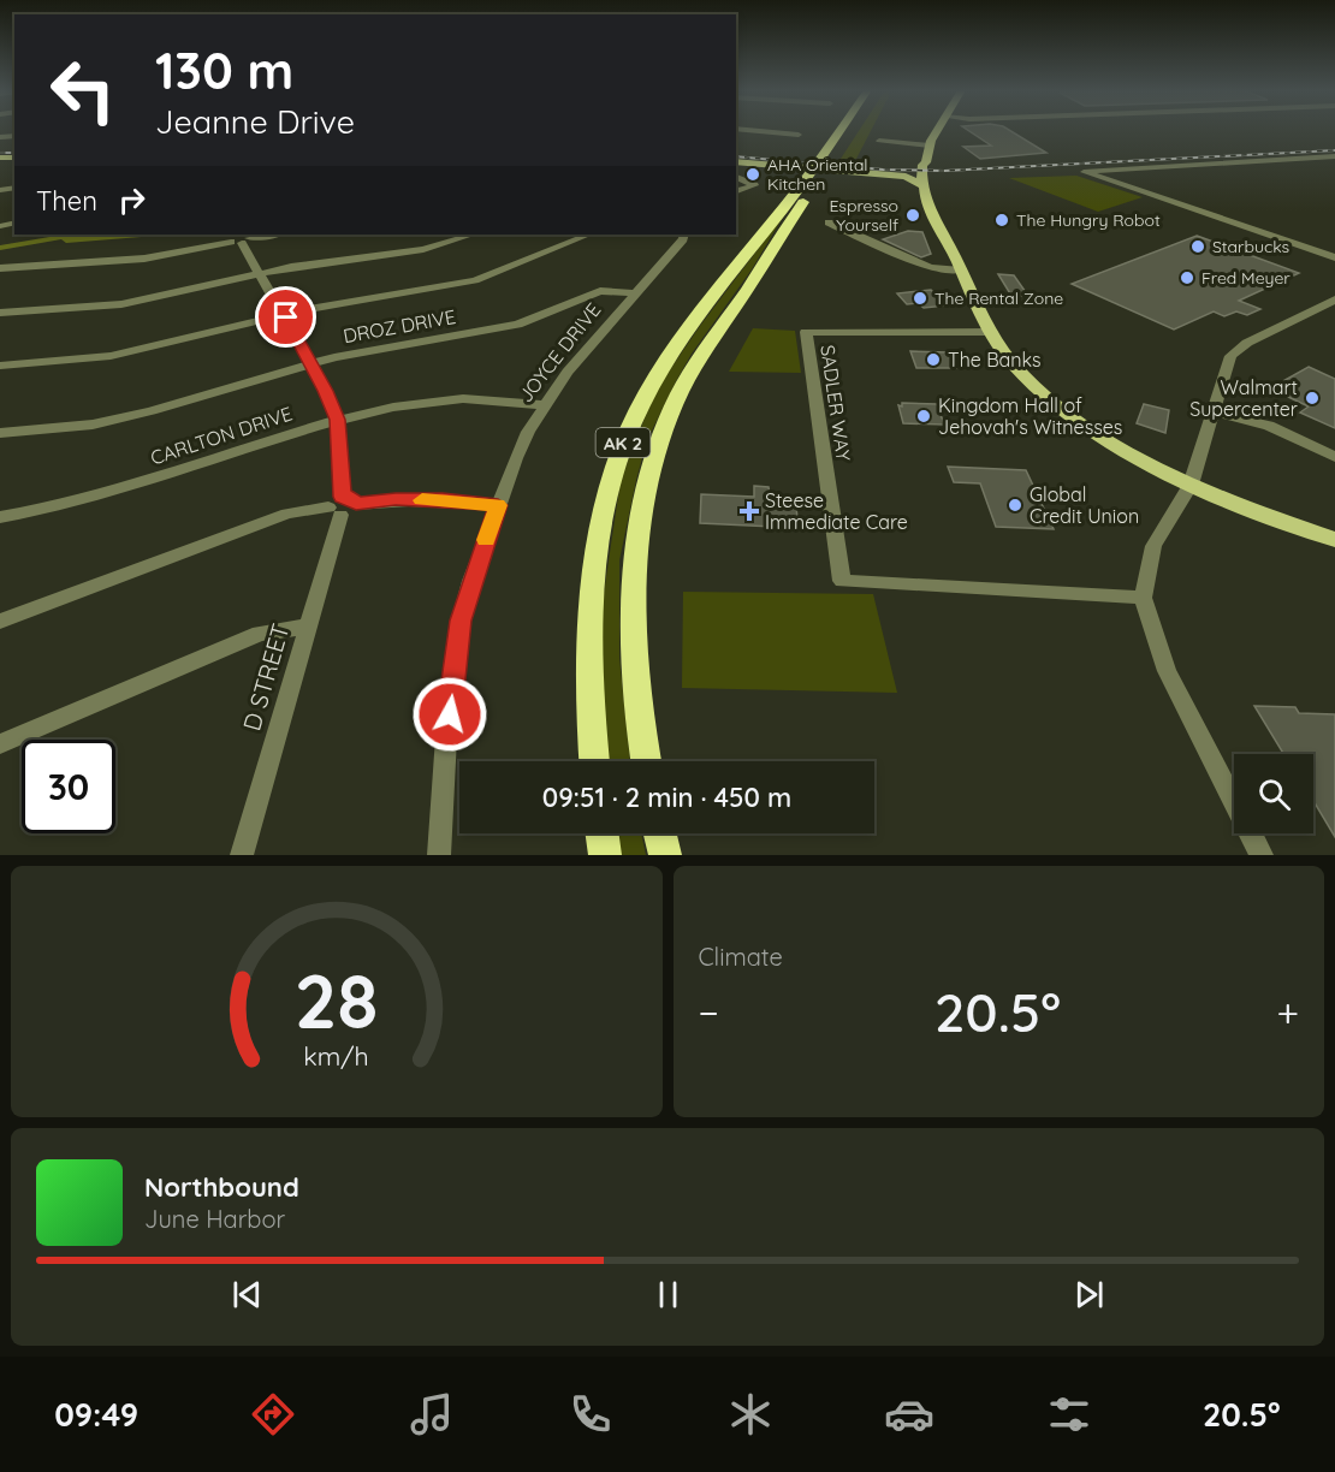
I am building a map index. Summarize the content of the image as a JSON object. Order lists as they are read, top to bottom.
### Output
{
  "streets": {
    "highway": ["AK 2"],
    "street": [
      "DROZ DRIVE",
      "JOYCE DRIVE",
      "SADLER WAY",
      "CARLTON DRIVE",
      "D STREET"
    ]
  },
  "crossings": [
    ["DROZ DRIVE", "JOYCE DRIVE"],
    ["DROZ DRIVE", "D STREET"],
    ["JOYCE DRIVE", "CARLTON DRIVE"],
    ["CARLTON DRIVE", "D STREET"]
  ],
  "places": {
    "other": [
      "AHA Oriental Kitchen",
      "Espresso Yourself",
      "The Hungry Robot",
      "Starbucks",
      "Fred Meyer",
      "The Rental Zone",
      "The Banks",
      "Walmart Supercenter",
      "Kingdom Hall of Jehovah's Witnesses",
      "Global Credit Union"
    ],
    "health": ["Steese Immediate Care"]
  },
  "page": {
    "turn": ["130 m", "Jeanne Drive"],
    "then": "Then",
    "limit": "30",
    "trip": "09:51 · 2 min · 450 m",
    "tile": "Climate",
    "heat": ["−", "20.5°", "+"],
    "song": ["Northbound", "June Harbor"],
    "tabs": ["09:49", "20.5°"],
    "gauge": ["28", "km/h"]
  }
}
